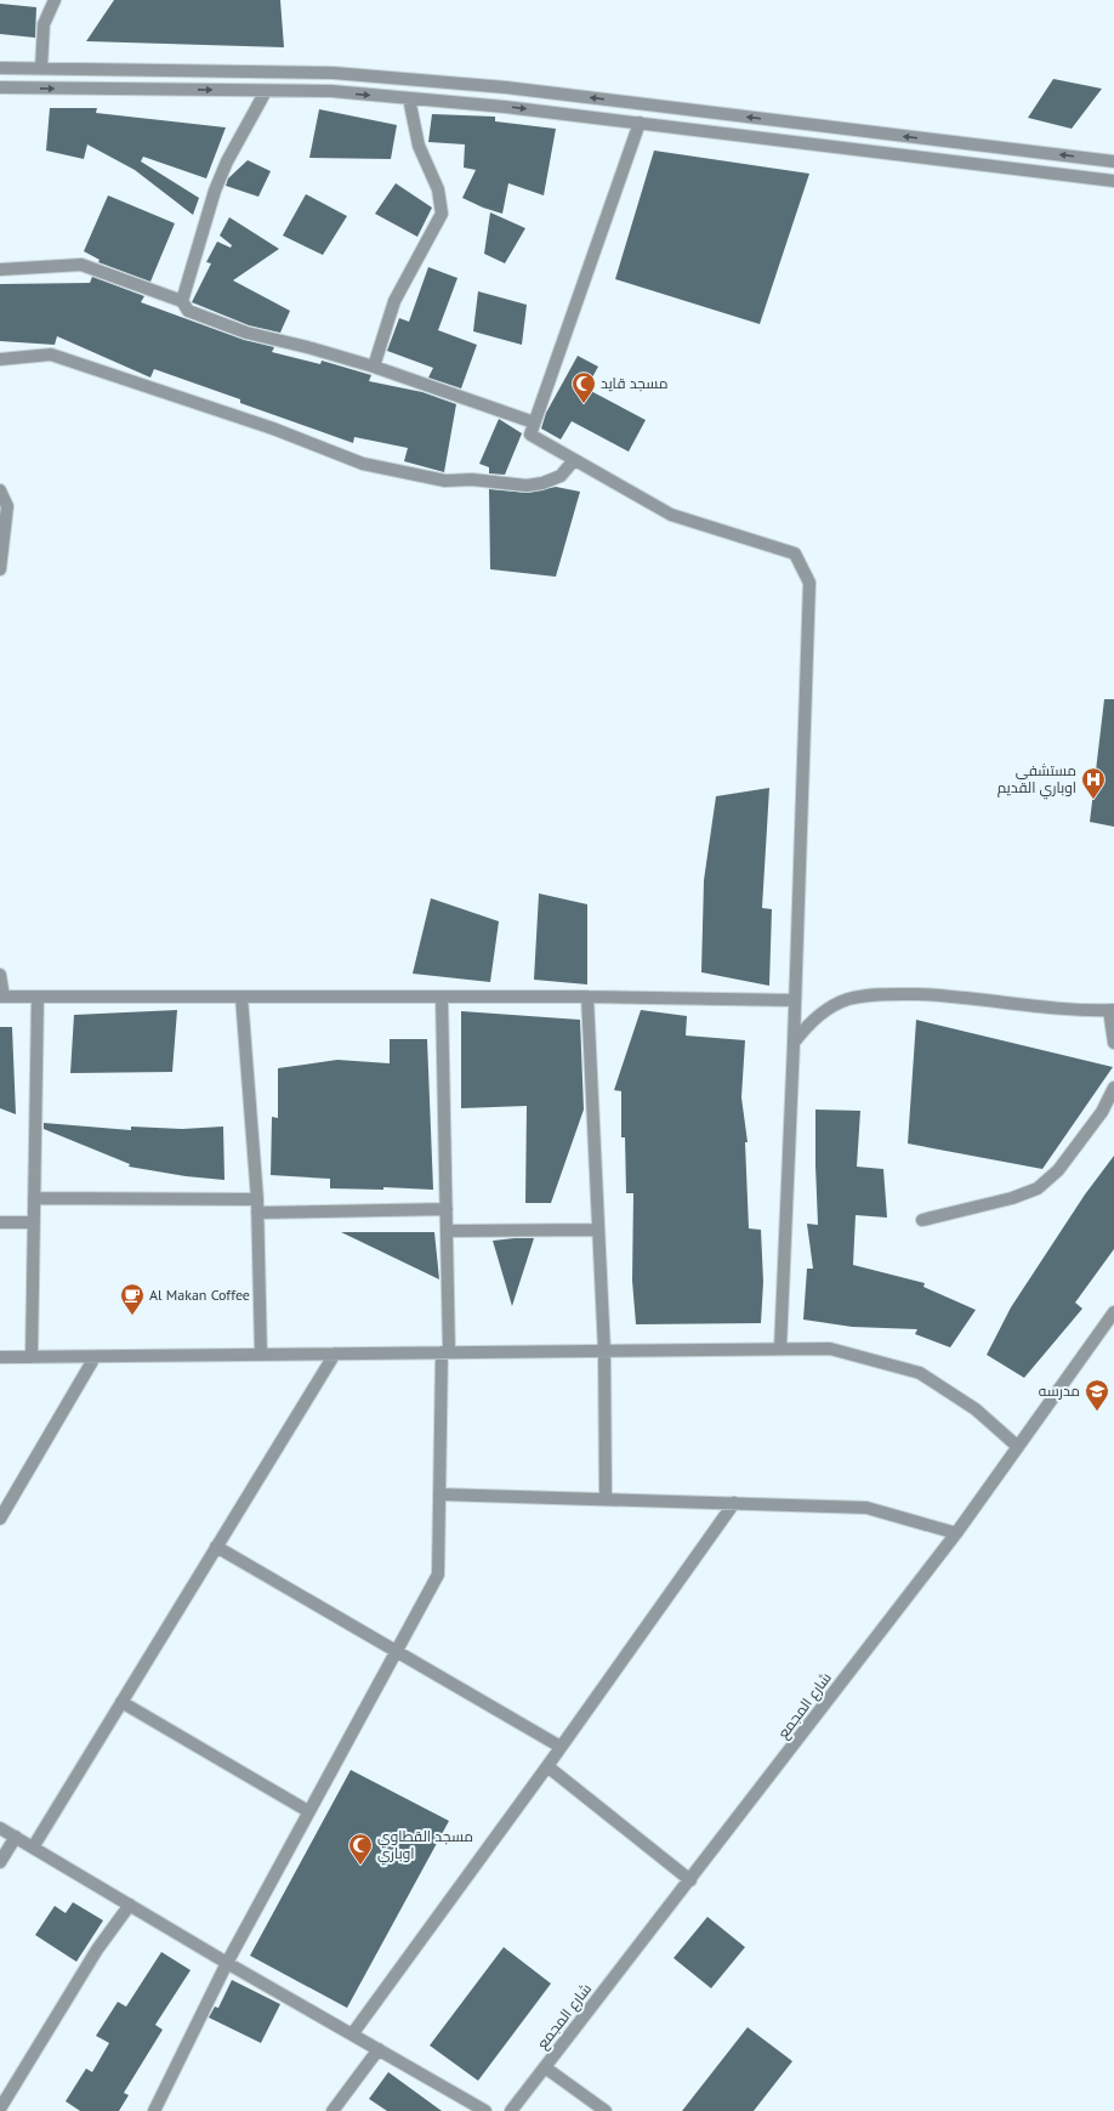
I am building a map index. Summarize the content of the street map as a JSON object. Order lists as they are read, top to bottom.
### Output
{
  "streets": {
    "street": ["شارع المجمع"]
  },
  "places": {
    "mosque": ["مسجد قايد", "مسجد القطاوي اوباري"],
    "hospital": ["مستشفي اوباري القديم"],
    "cafe": ["Al Makan Coffee"],
    "school or university": ["مدرسه"]
  }
}
